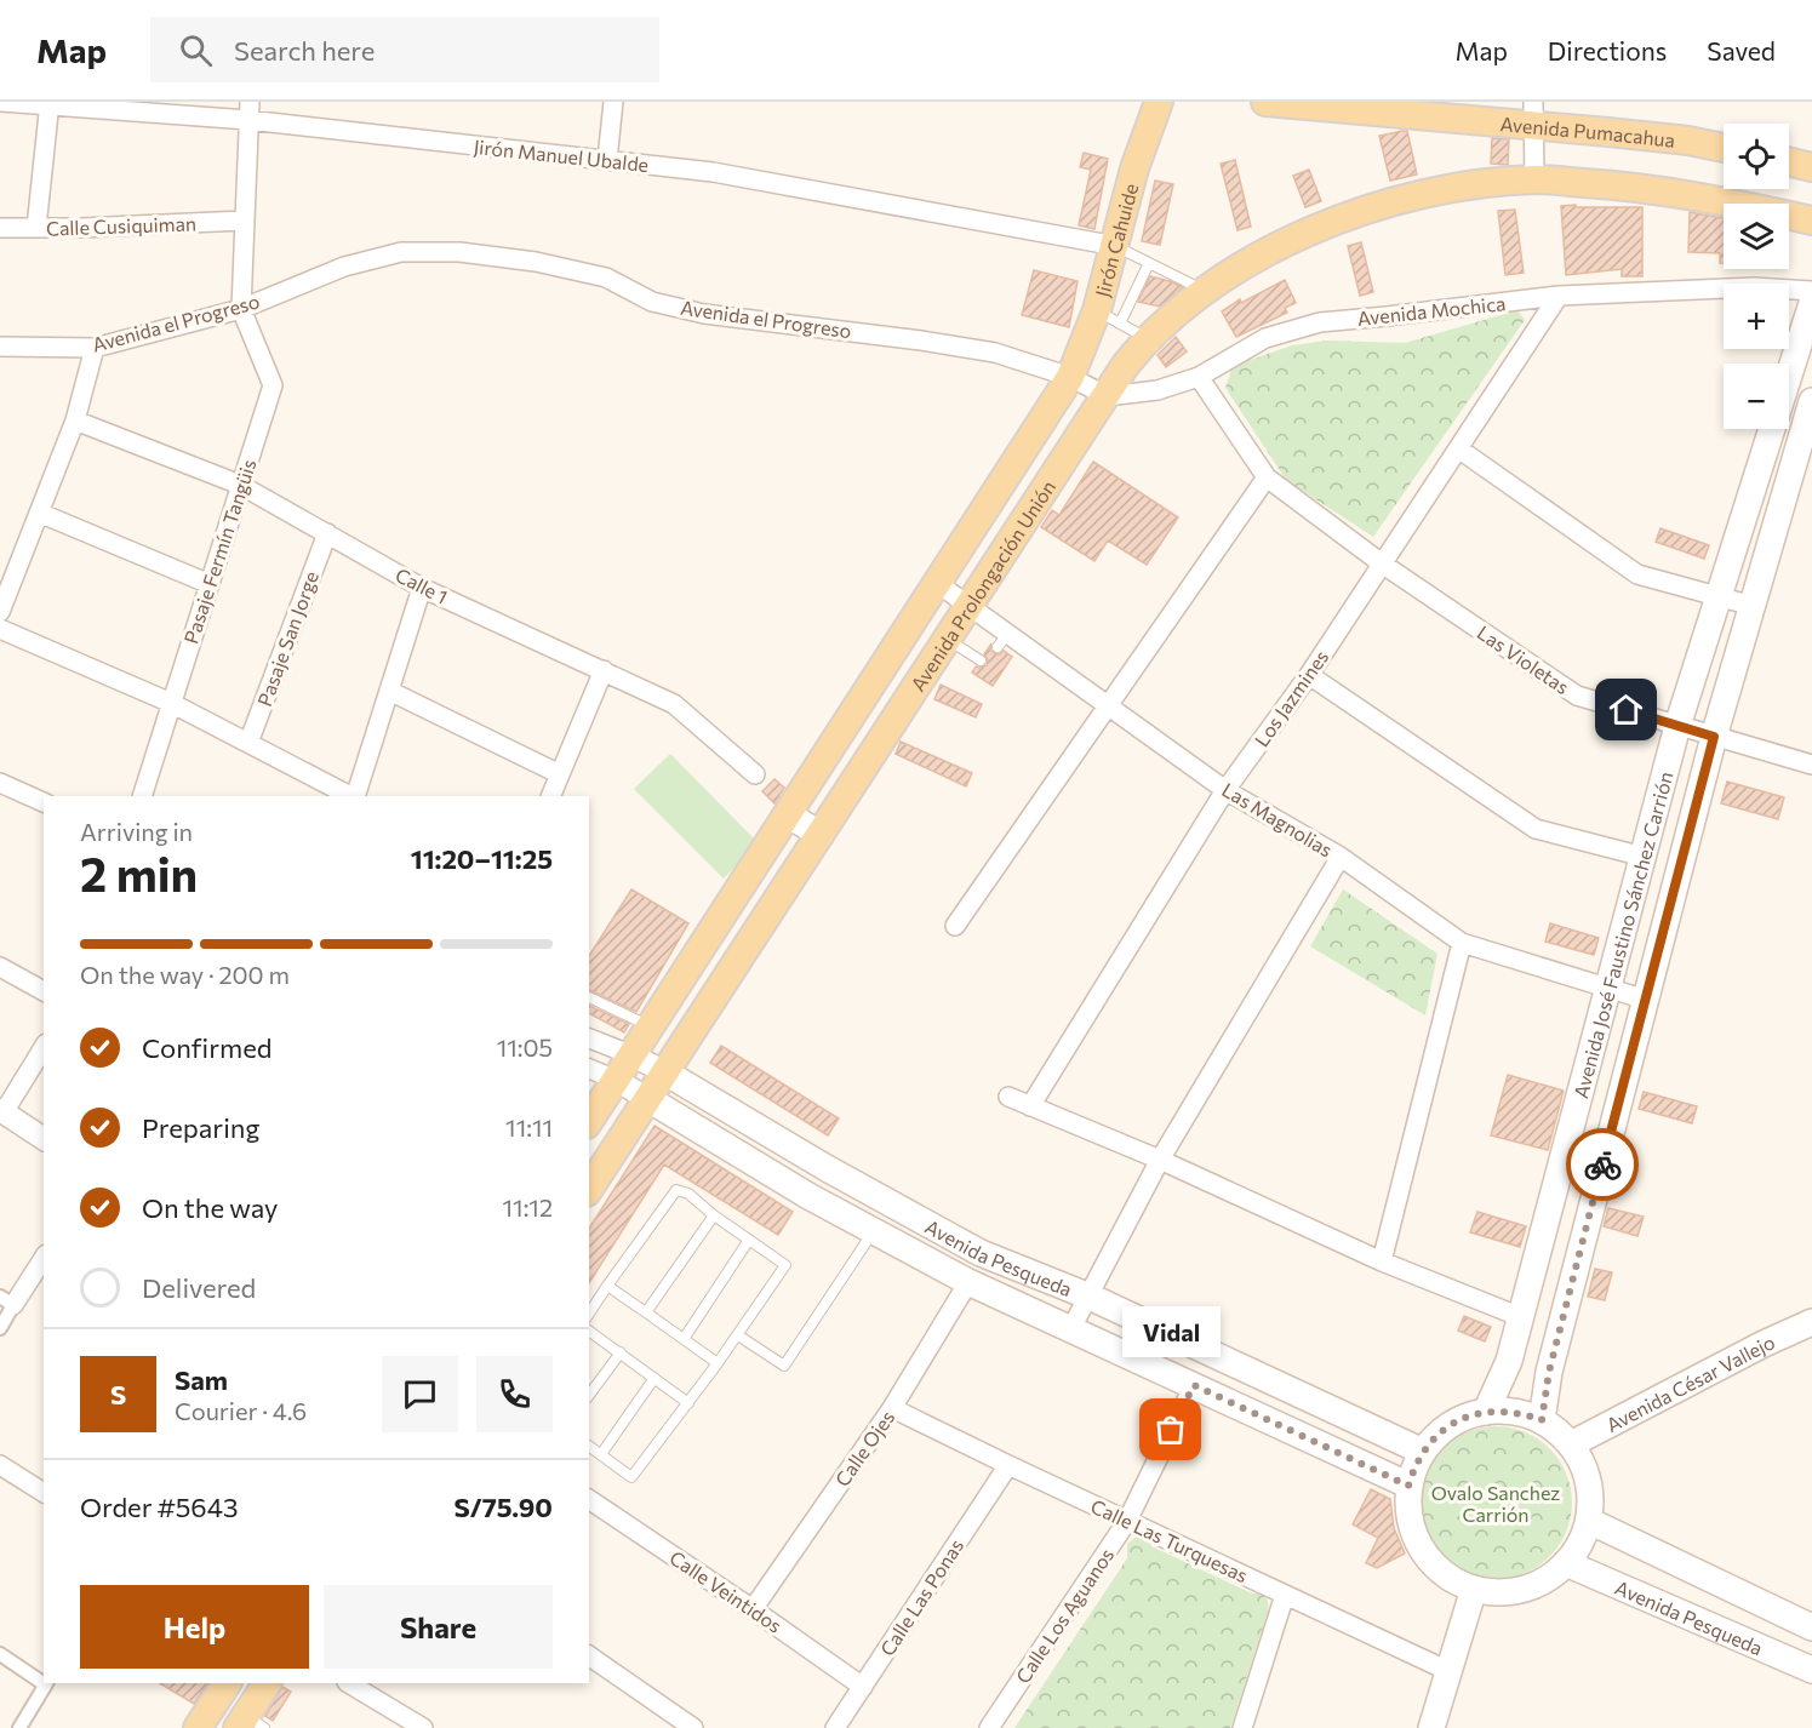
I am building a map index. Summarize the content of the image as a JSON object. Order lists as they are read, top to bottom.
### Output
{
  "streets": {
    "main road": [
      "Avenida Pumacahua",
      "Jirón Cahuide",
      "Avenida Prolongación Unión",
      "Avenida José Faustino Sánchez Carrión",
      "Avenida Pesqueda",
      "Avenida César Vallejo"
    ],
    "street": [
      "Jirón Manuel Ubalde",
      "Calle Cusiquiman",
      "Avenida Mochica",
      "Avenida el Progreso",
      "Pasaje Fermín Tangüis",
      "Calle 1",
      "Pasaje San Jorge",
      "Las Violetas",
      "Los Jazmines",
      "Las Magnolias",
      "Calle Ojes",
      "Calle Las Turquesas",
      "Calle Veintidos",
      "Calle Las Ponas",
      "Calle Los Aguanos"
    ]
  },
  "crossings": [
    ["Jirón Manuel Ubalde", "Jirón Cahuide"],
    ["Jirón Cahuide", "Avenida el Progreso"],
    ["Jirón Cahuide", "Avenida Prolongación Unión"],
    ["Avenida Mochica", "Avenida Prolongación Unión"],
    ["Avenida Mochica", "Las Violetas"],
    ["Avenida Mochica", "Los Jazmines"],
    ["Avenida el Progreso", "Pasaje Fermín Tangüis"],
    ["Avenida el Progreso", "Avenida Prolongación Unión"],
    ["Pasaje Fermín Tangüis", "Calle 1"],
    ["Calle 1", "Pasaje San Jorge"],
    ["Avenida Prolongación Unión", "Las Magnolias"],
    ["Avenida Prolongación Unión", "Avenida Pesqueda"],
    ["Las Violetas", "Los Jazmines"],
    ["Las Violetas", "Avenida José Faustino Sánchez Carrión"],
    ["Los Jazmines", "Las Magnolias"],
    ["Las Magnolias", "Avenida José Faustino Sánchez Carrión"],
    ["Avenida José Faustino Sánchez Carrión", "Avenida Pesqueda"],
    ["Avenida José Faustino Sánchez Carrión", "Avenida César Vallejo"],
    ["Avenida Pesqueda", "Avenida César Vallejo"],
    ["Avenida Pesqueda", "Calle Ojes"],
    ["Avenida Pesqueda", "Calle Los Aguanos"],
    ["Calle Ojes", "Calle Las Turquesas"],
    ["Calle Ojes", "Calle Veintidos"],
    ["Calle Las Turquesas", "Calle Las Ponas"],
    ["Calle Las Turquesas", "Calle Los Aguanos"],
    ["Calle Veintidos", "Calle Las Ponas"]
  ],
  "parks": ["Ovalo Sanchez Carrión"],
  "places": ["Vidal"],
  "page": {
    "header": "Map",
    "search": "Search here",
    "nav": ["Map", "Directions", "Saved"],
    "map_buttons": ["+", "−"],
    "heading": ["2 min", "Arriving in", "11:20–11:25"],
    "panel": [
      "Sam",
      "Courier · 4.6",
      "Order #5643",
      "S/75.90"
    ],
    "bar": "On the way · 200 m",
    "list": [
      ["Confirmed", "11:05"],
      ["Preparing", "11:11"],
      ["On the way", "11:12"],
      "Delivered"
    ],
    "bubble": "Vidal",
    "round": "S",
    "buttons": ["Help", "Share"]
  }
}
